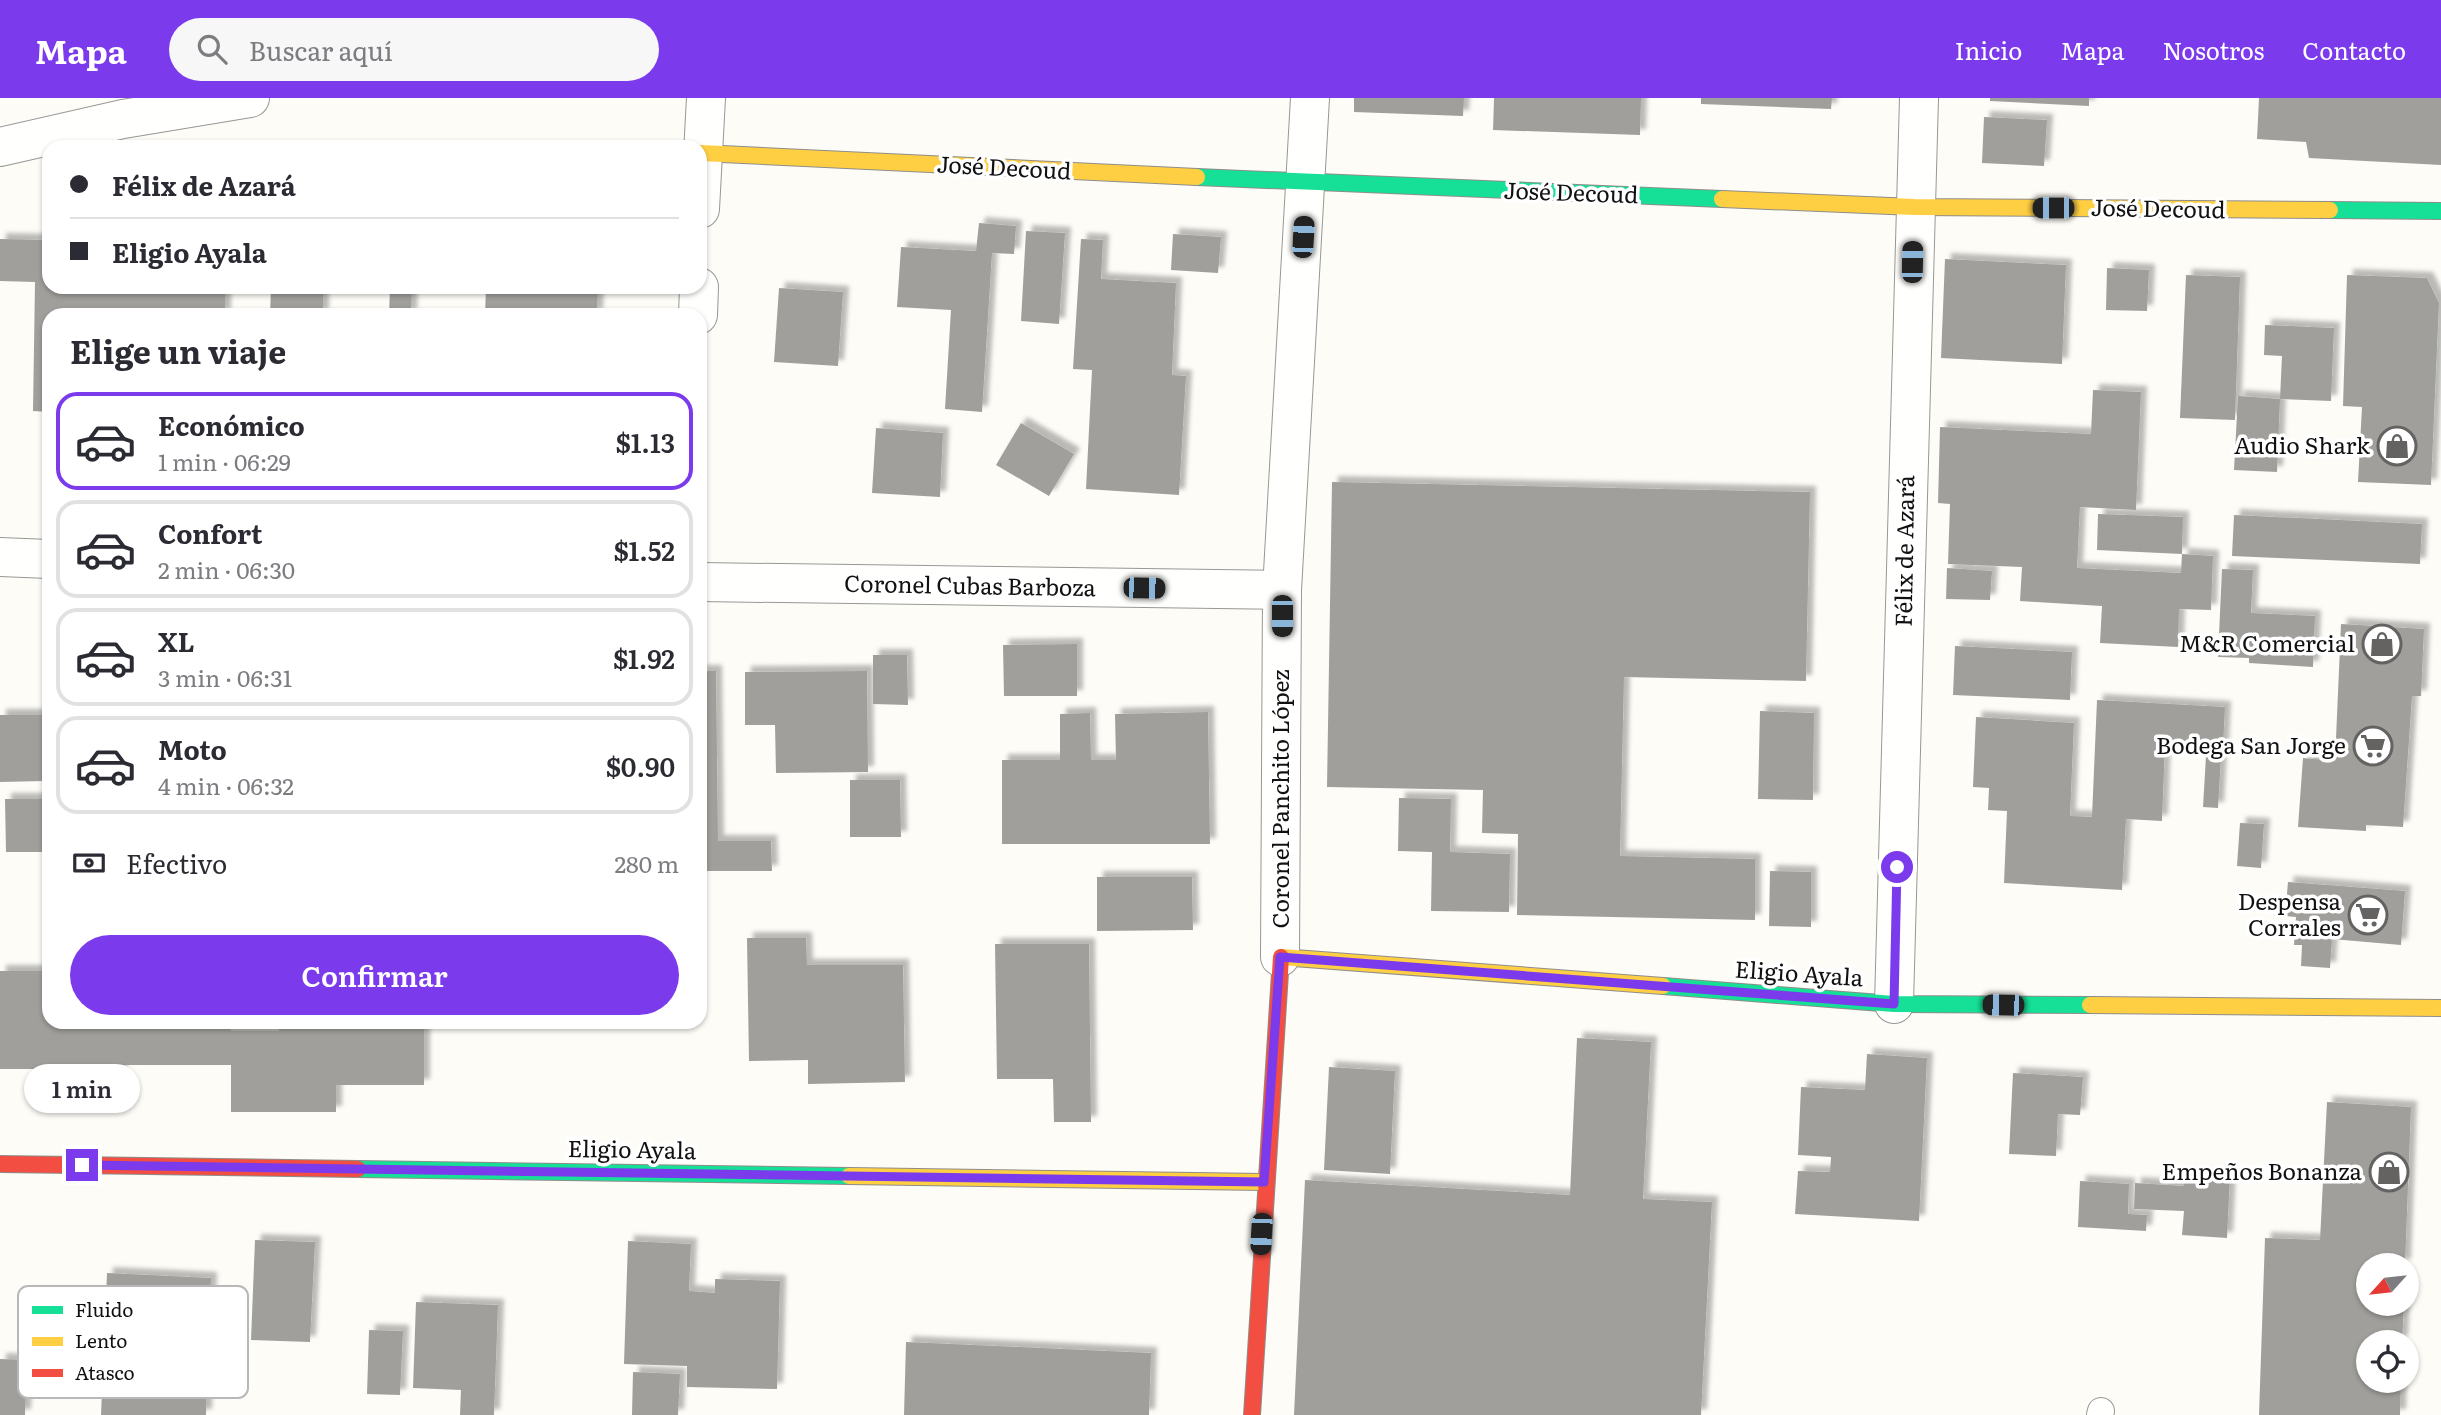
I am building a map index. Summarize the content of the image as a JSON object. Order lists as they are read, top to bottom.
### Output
{
  "streets": {
    "street": [
      "José Decoud",
      "Félix de Azará",
      "Coronel Cubas Barboza",
      "Coronel Panchito López",
      "Eligio Ayala"
    ]
  },
  "crossings": [
    ["José Decoud", "Félix de Azará"],
    ["José Decoud", "Coronel Panchito López"],
    ["Félix de Azará", "Eligio Ayala"],
    ["Coronel Cubas Barboza", "Coronel Panchito López"],
    ["Coronel Panchito López", "Eligio Ayala"]
  ],
  "places": {
    "shop": ["Audio Shark", "M&R Comercial", "Empeños Bonanza"],
    "supermarket": ["Bodega San Jorge", "Despensa Corrales"]
  },
  "legend": ["Fluido", "Lento", "Atasco"],
  "north": "bottom left",
  "page": {
    "header": "Mapa",
    "search": "Buscar aquí",
    "nav": [
      "Inicio",
      "Mapa",
      "Nosotros",
      "Contacto"
    ],
    "banner": ["Félix de Azará", "Eligio Ayala"],
    "heading": "Elige un viaje",
    "list": [
      {
        "name": "Económico",
        "note": "1 min · 06:29",
        "value": "$1.13"
      },
      {
        "name": "Confort",
        "note": "2 min · 06:30",
        "value": "$1.52"
      },
      {
        "name": "XL",
        "note": "3 min · 06:31",
        "value": "$1.92"
      },
      {
        "name": "Moto",
        "note": "4 min · 06:32",
        "value": "$0.90"
      }
    ],
    "pay": ["Efectivo", "280 m"],
    "buttons": "Confirmar",
    "bubble": "1 min"
  }
}
